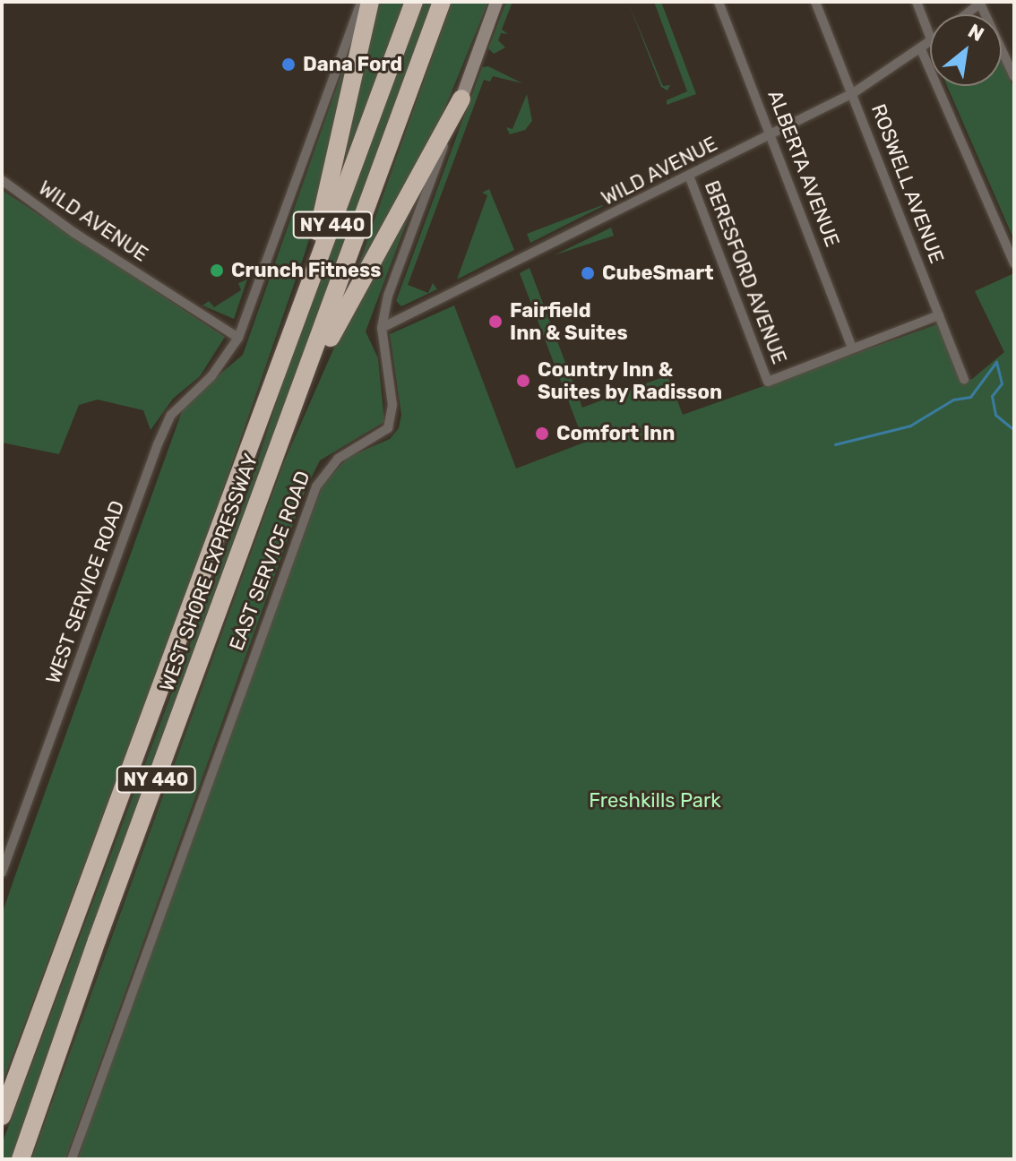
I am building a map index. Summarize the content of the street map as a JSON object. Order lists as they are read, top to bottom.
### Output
{
  "streets": {
    "highway": ["NY 440", "WEST SHORE EXPRESSWAY"],
    "main road": ["EAST SERVICE ROAD"],
    "street": [
      "ALBERTA AVENUE",
      "WILD AVENUE",
      "ROSWELL AVENUE",
      "BERESFORD AVENUE",
      "WEST SERVICE ROAD"
    ]
  },
  "crossings": [
    ["ALBERTA AVENUE", "WILD AVENUE"],
    ["ALBERTA AVENUE", "BERESFORD AVENUE"],
    ["WILD AVENUE", "ROSWELL AVENUE"],
    ["WILD AVENUE", "BERESFORD AVENUE"],
    ["WILD AVENUE", "EAST SERVICE ROAD"],
    ["WILD AVENUE", "WEST SERVICE ROAD"]
  ],
  "parks": ["Freshkills Park"],
  "places": [
    "Dana Ford",
    "Crunch Fitness",
    "CubeSmart",
    "Fairfield Inn & Suites",
    "Country Inn & Suites by Radisson",
    "Comfort Inn"
  ],
  "north": "top right"
}
